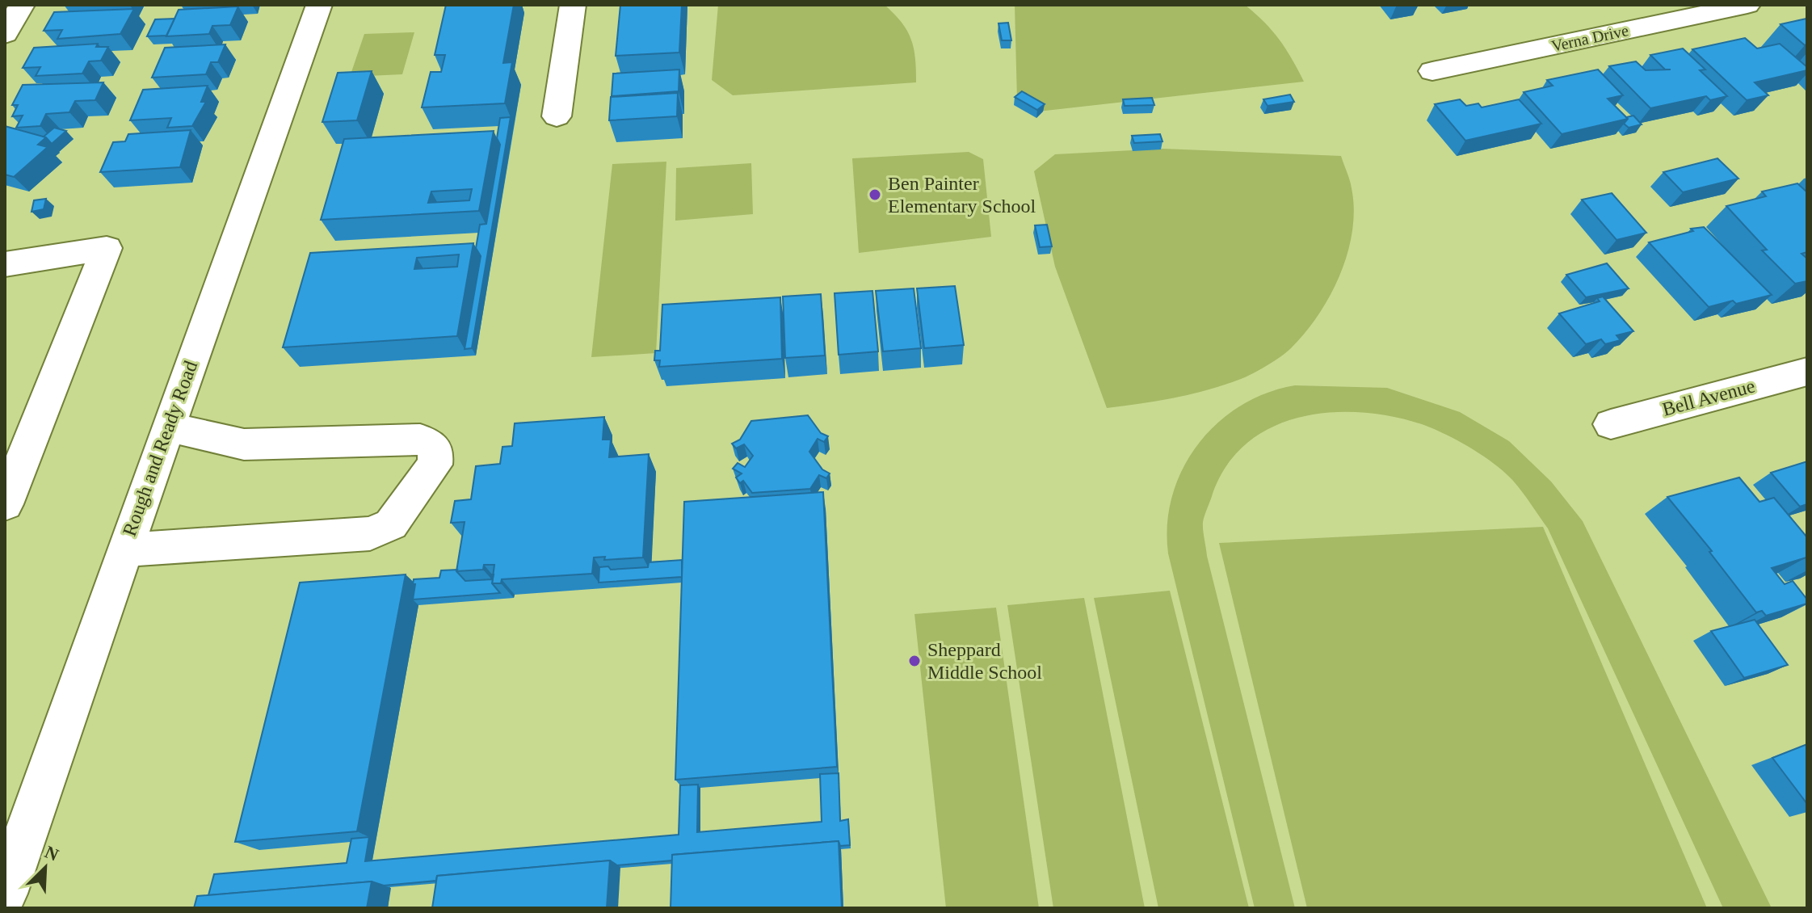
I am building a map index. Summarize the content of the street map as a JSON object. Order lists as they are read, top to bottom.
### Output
{
  "streets": {
    "street": ["Verna Drive", "Bell Avenue", "Rough and Ready Road"]
  },
  "places": ["Ben Painter Elementary School", "Sheppard Middle School"],
  "north": "top right"
}
